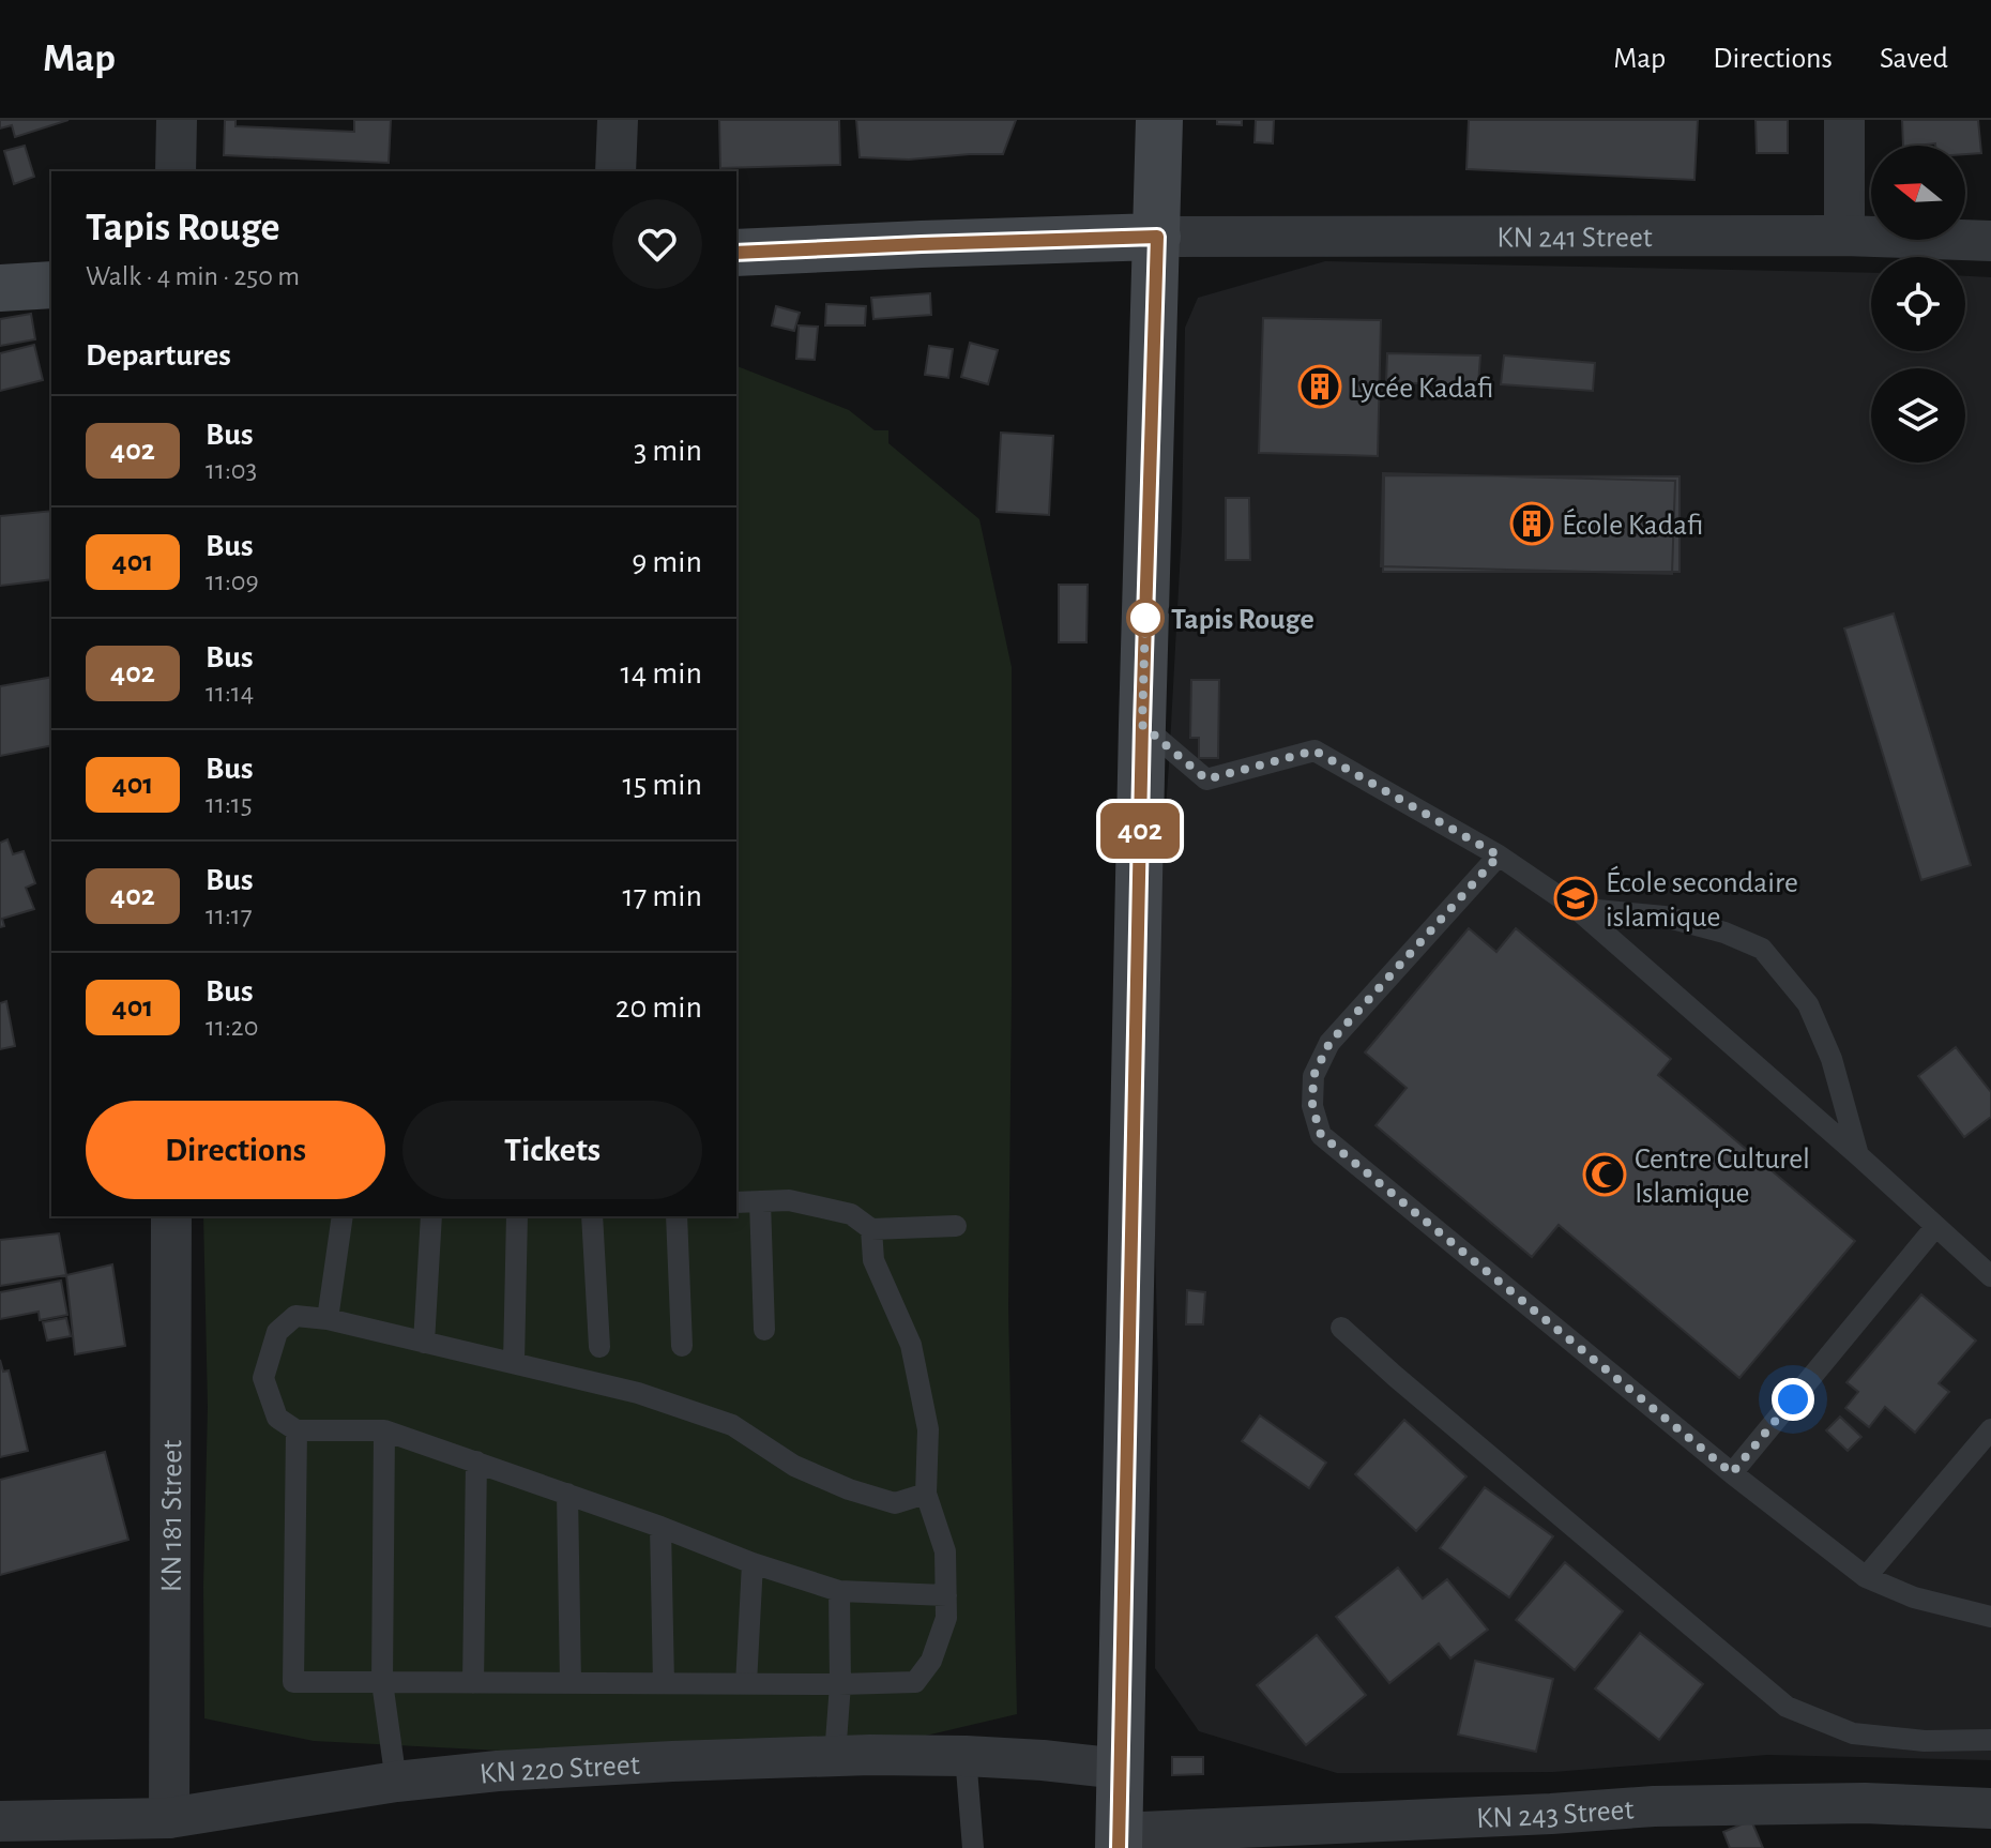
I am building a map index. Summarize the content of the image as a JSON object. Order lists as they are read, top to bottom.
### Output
{
  "streets": {
    "street": [
      "KN 241 Street",
      "KN 181 Street",
      "KN 220 Street",
      "KN 243 Street"
    ]
  },
  "crossings": [
    ["KN 181 Street", "KN 220 Street"]
  ],
  "places": {
    "building": ["Lycée Kadafi", "École Kadafi"],
    "other": ["Tapis Rouge"],
    "school or university": ["École secondaire islamique"],
    "mosque": ["Centre Culturel Islamique"]
  },
  "lines": ["bus line 402"],
  "north": "left",
  "page": {
    "header": "Map",
    "nav": ["Map", "Directions", "Saved"],
    "on_map": "402",
    "heading": [
      ["Tapis Rouge", "Walk · 4 min · 250 m"],
      "Departures"
    ],
    "list": [
      {
        "mark": "402",
        "name": "Bus",
        "note": "11:03",
        "value": "3 min"
      },
      {
        "mark": "401",
        "name": "Bus",
        "note": "11:09",
        "value": "9 min"
      },
      {
        "mark": "402",
        "name": "Bus",
        "note": "11:14",
        "value": "14 min"
      },
      {
        "mark": "401",
        "name": "Bus",
        "note": "11:15",
        "value": "15 min"
      },
      {
        "mark": "402",
        "name": "Bus",
        "note": "11:17",
        "value": "17 min"
      },
      {
        "mark": "401",
        "name": "Bus",
        "note": "11:20",
        "value": "20 min"
      }
    ],
    "buttons": ["Directions", "Tickets"]
  }
}
